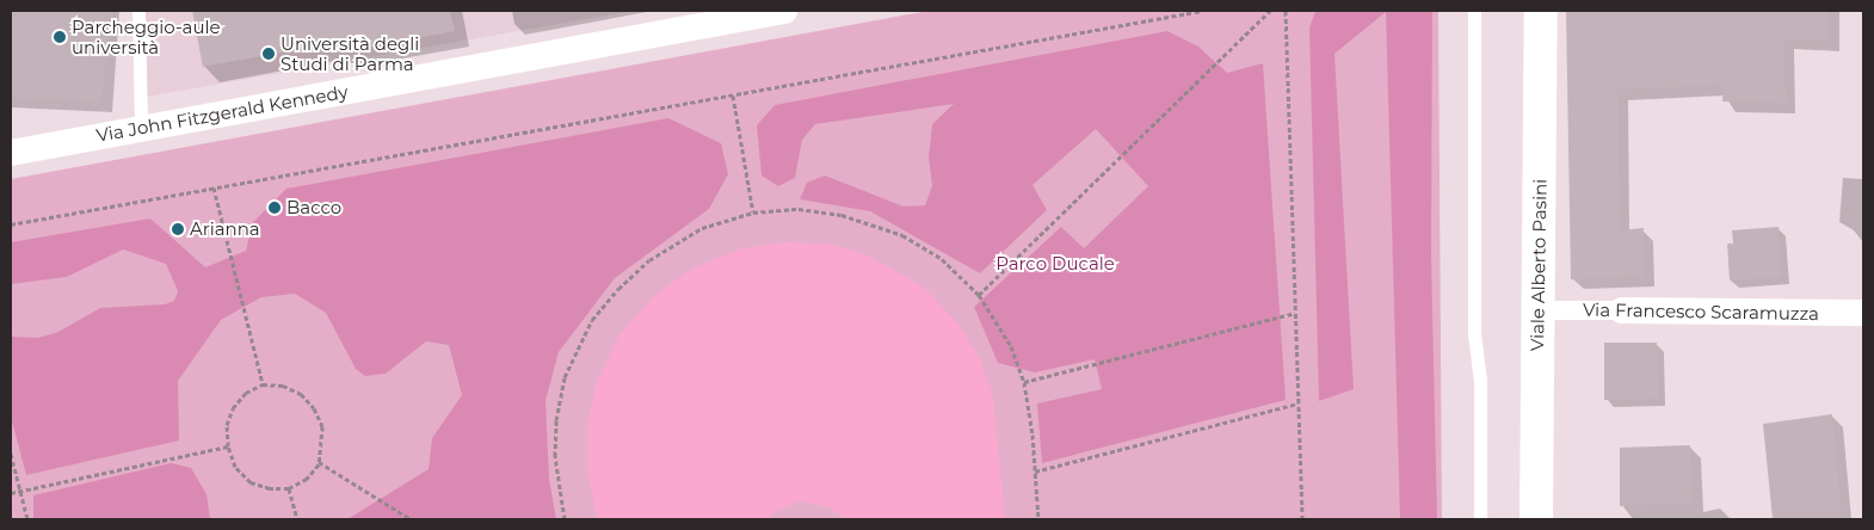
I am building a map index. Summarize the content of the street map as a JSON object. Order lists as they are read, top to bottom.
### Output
{
  "streets": {
    "main road": ["Viale Alberto Pasini"],
    "street": ["Via John Fitzgerald Kennedy", "Via Francesco Scaramuzza"]
  },
  "crossings": [
    ["Viale Alberto Pasini", "Via Francesco Scaramuzza"]
  ],
  "parks": ["Parco Ducale"],
  "places": [
    "Parcheggio-aule università",
    "Università degli Studi di Parma",
    "Bacco",
    "Arianna"
  ]
}
